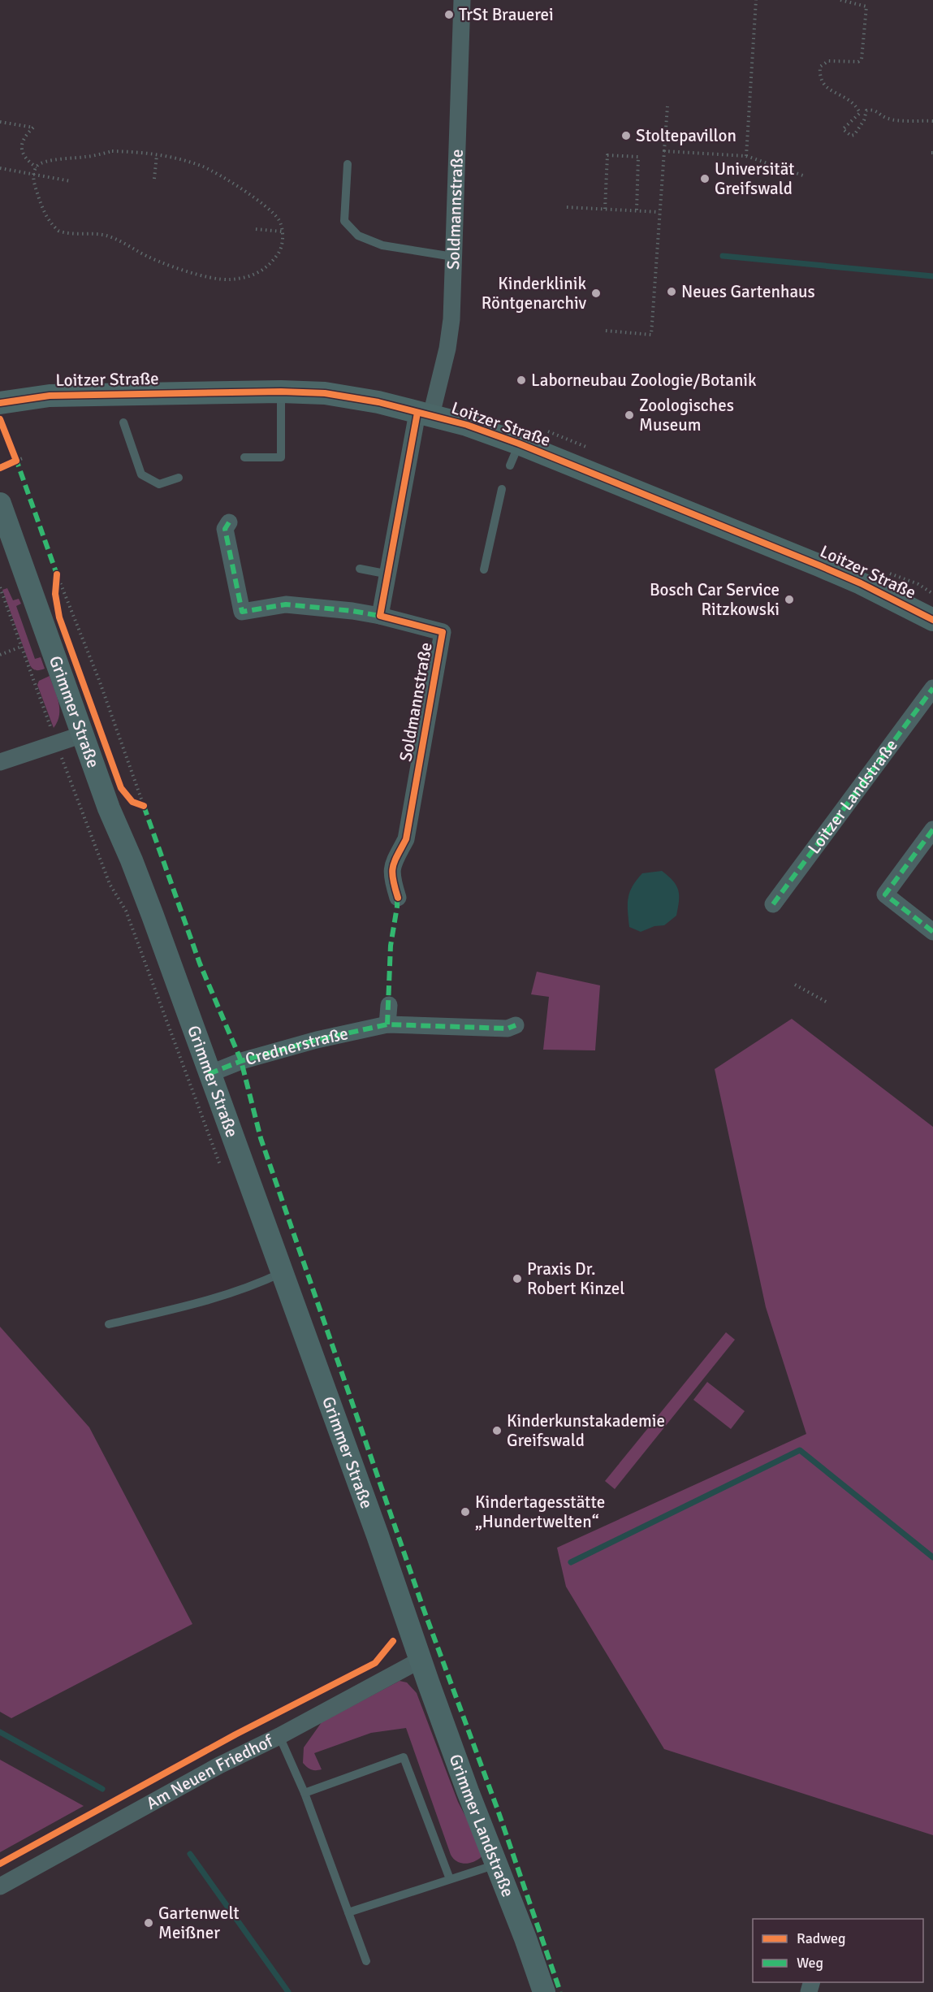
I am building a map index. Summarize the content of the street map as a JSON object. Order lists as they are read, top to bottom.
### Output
{
  "streets": {
    "main road": ["Loitzer Straße", "Grimmer Straße", "Grimmer Landstraße"],
    "street": [
      "Soldmannstraße",
      "Loitzer Landstraße",
      "Crednerstraße",
      "Am Neuen Friedhof"
    ]
  },
  "crossings": [
    ["Soldmannstraße", "Loitzer Straße"],
    ["Grimmer Straße", "Crednerstraße"],
    ["Grimmer Straße", "Am Neuen Friedhof"],
    ["Grimmer Straße", "Grimmer Landstraße"],
    ["Am Neuen Friedhof", "Grimmer Landstraße"]
  ],
  "places": [
    "TrSt Brauerei",
    "Stoltepavillon",
    "Universität Greifswald",
    "Neues Gartenhaus",
    "Kinderklinik Röntgenarchiv",
    "Laborneubau Zoologie/Botanik",
    "Zoologisches Museum",
    "Bosch Car Service Ritzkowski",
    "Praxis Dr. Robert Kinzel",
    "Kinderkunstakademie Greifswald",
    "Kindertagesstätte „Hundertwelten“",
    "Gartenwelt Meißner"
  ],
  "legend": ["Radweg", "Weg"]
}
